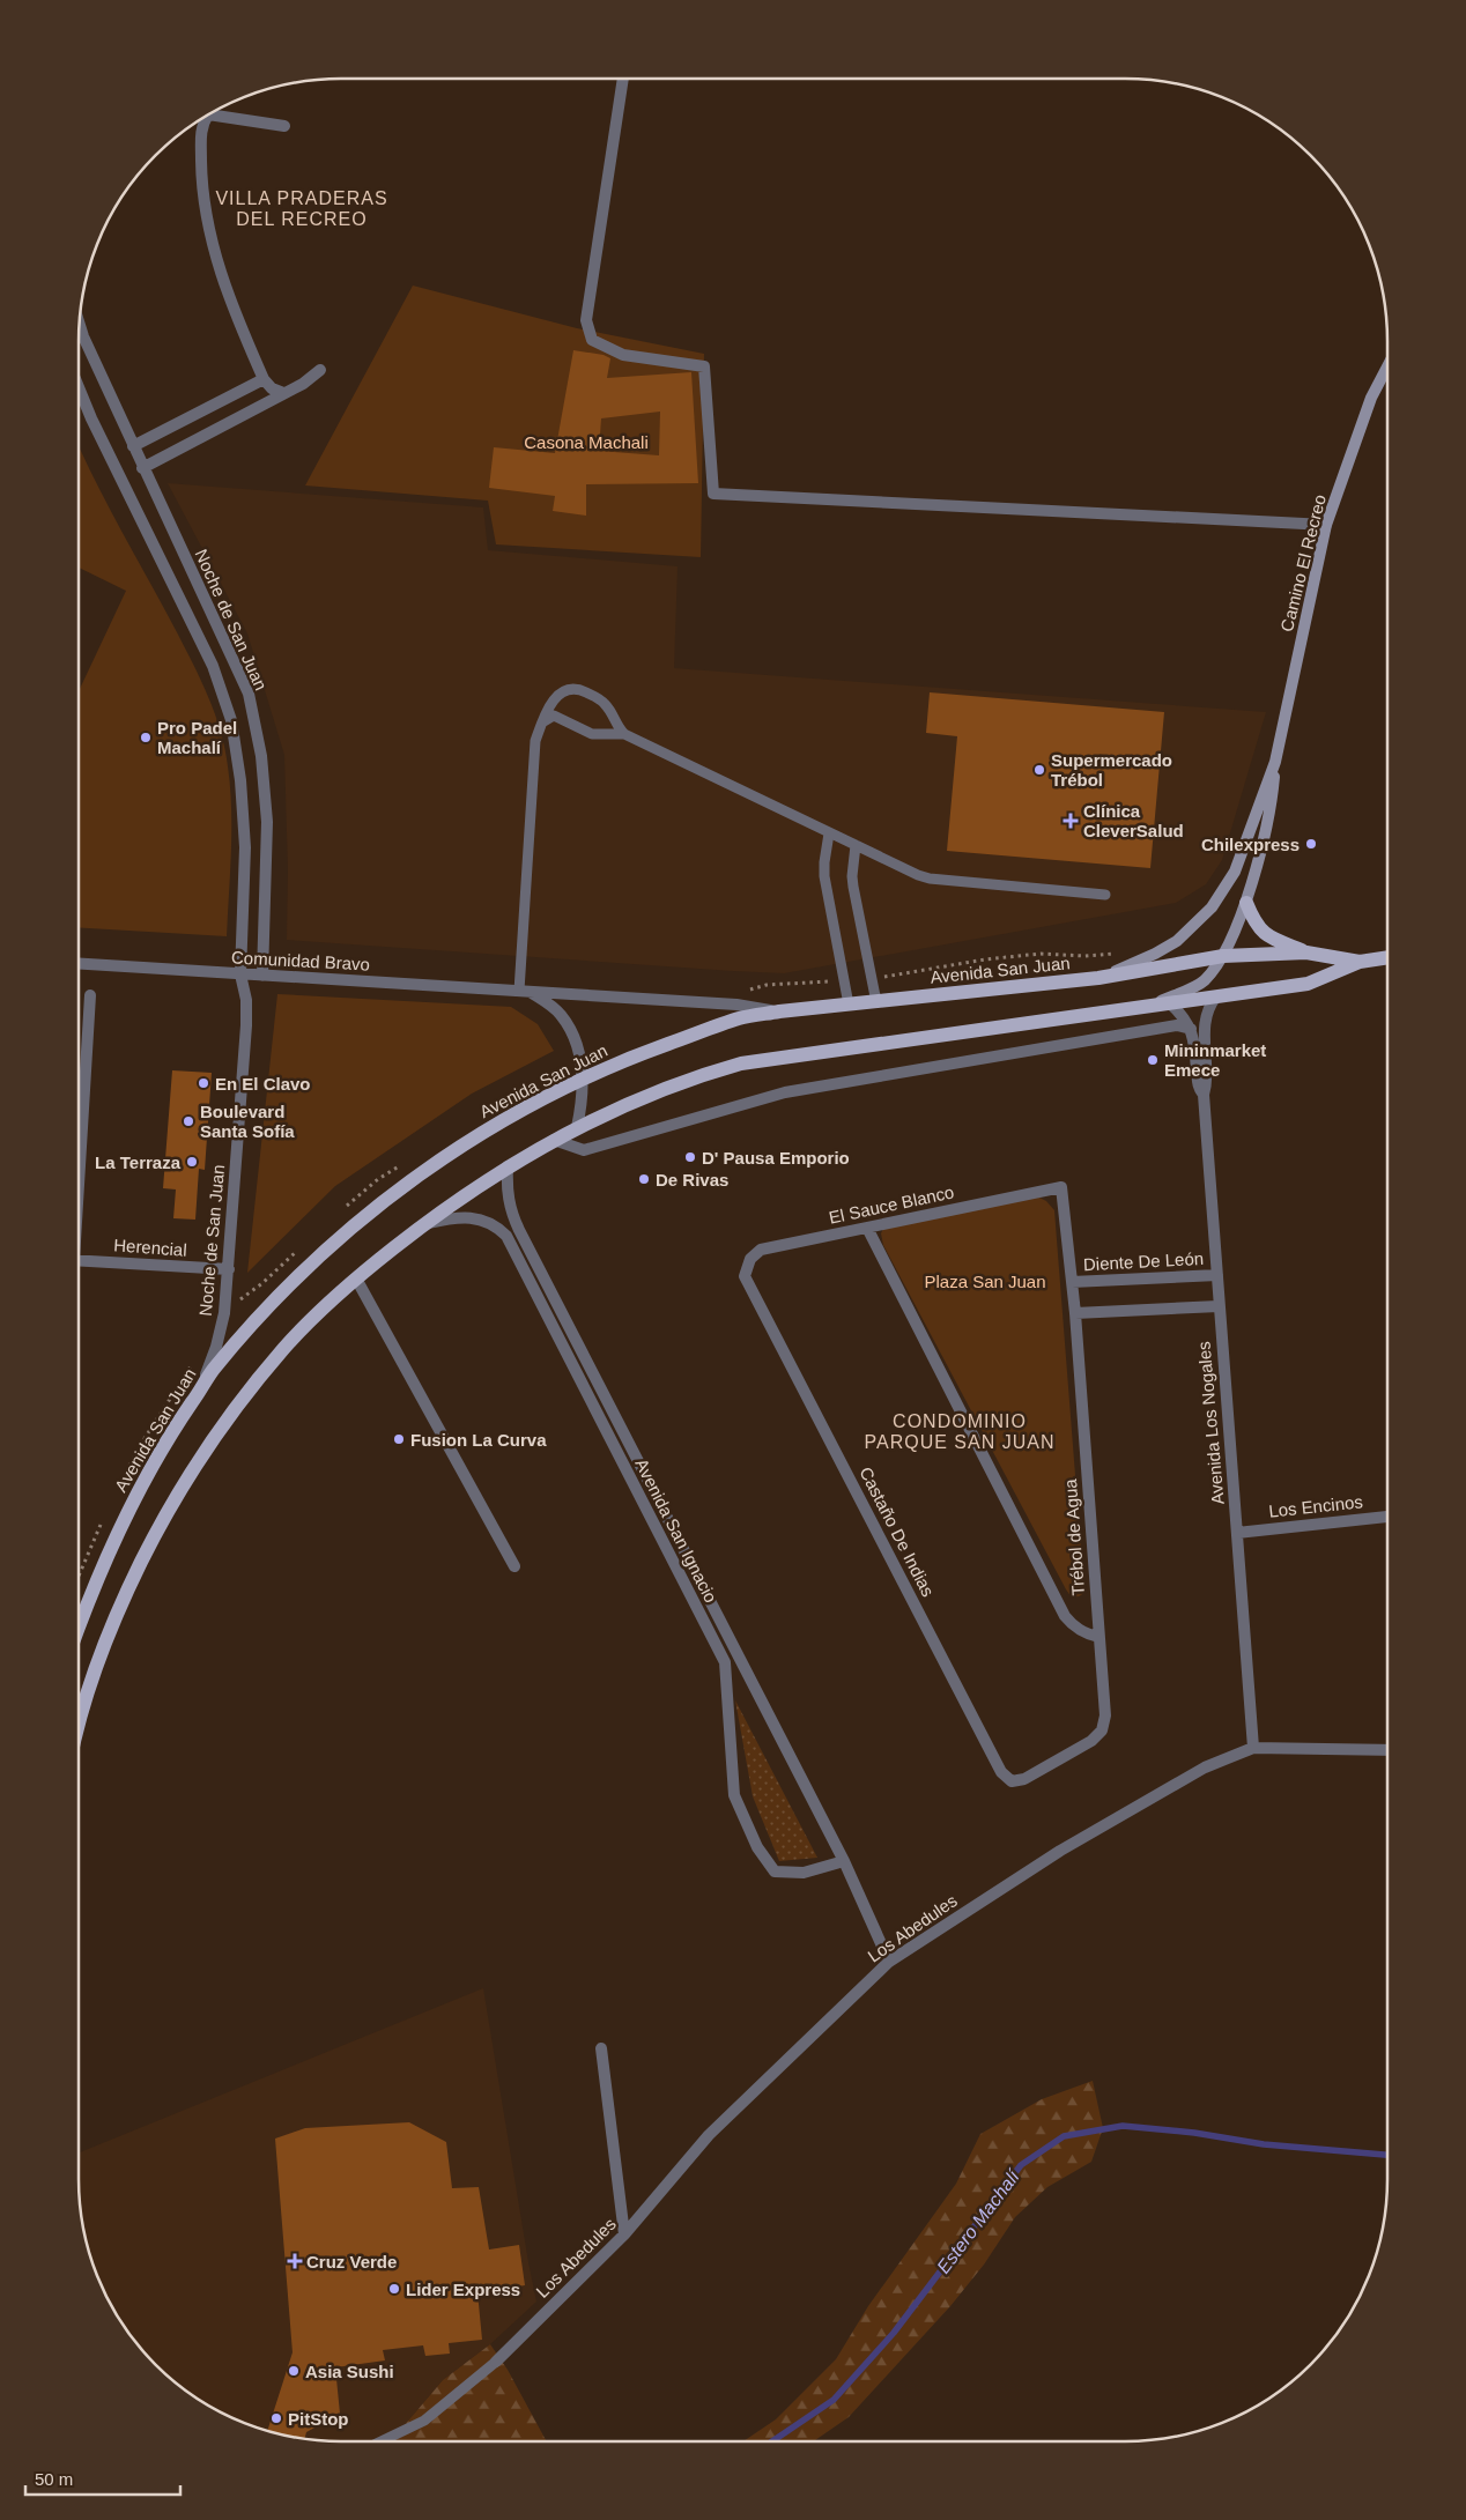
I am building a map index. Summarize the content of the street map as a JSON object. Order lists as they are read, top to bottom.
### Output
{
  "streets": {
    "main road": ["Camino El Recreo", "Avenida San Juan"],
    "street": [
      "Noche de San Juan",
      "Comunidad Bravo",
      "El Sauce Blanco",
      "Herencial",
      "Diente De León",
      "Avenida Los Nogales",
      "Los Encinos",
      "Avenida San Ignacio",
      "Castaño De Indias",
      "Trébol de Agua",
      "Los Abedules"
    ]
  },
  "crossings": [
    ["Camino El Recreo", "Avenida San Juan"],
    ["Noche de San Juan", "Comunidad Bravo"],
    ["Noche de San Juan", "Avenida San Juan"],
    ["Noche de San Juan", "Herencial"],
    ["Comunidad Bravo", "Avenida San Juan"],
    ["Avenida San Juan", "Avenida Los Nogales"],
    ["Avenida San Juan", "Avenida San Ignacio"],
    ["El Sauce Blanco", "Castaño De Indias"],
    ["El Sauce Blanco", "Trébol de Agua"],
    ["Diente De León", "Avenida Los Nogales"],
    ["Diente De León", "Trébol de Agua"],
    ["Avenida Los Nogales", "Los Encinos"],
    ["Avenida Los Nogales", "Los Abedules"],
    ["Avenida San Ignacio", "Los Abedules"],
    ["Castaño De Indias", "Trébol de Agua"]
  ],
  "districts": ["VILLA PRADERAS DEL RECREO", "CONDOMINIO PARQUE SAN JUAN"],
  "water": ["Estero Machalí"],
  "parks": ["Casona Machali", "Plaza San Juan"],
  "places": {
    "other": [
      "Pro Padel Machalí",
      "Supermercado Trébol",
      "Chilexpress",
      "Mininmarket Emece",
      "En El Clavo",
      "Boulevard Santa Sofía",
      "D' Pausa Emporio",
      "La Terraza",
      "De Rivas",
      "Fusion La Curva",
      "Lider Express",
      "Asia Sushi",
      "PitStop"
    ],
    "health": ["Clínica CleverSalud", "Cruz Verde"]
  },
  "scale_bar": "50 m"
}
